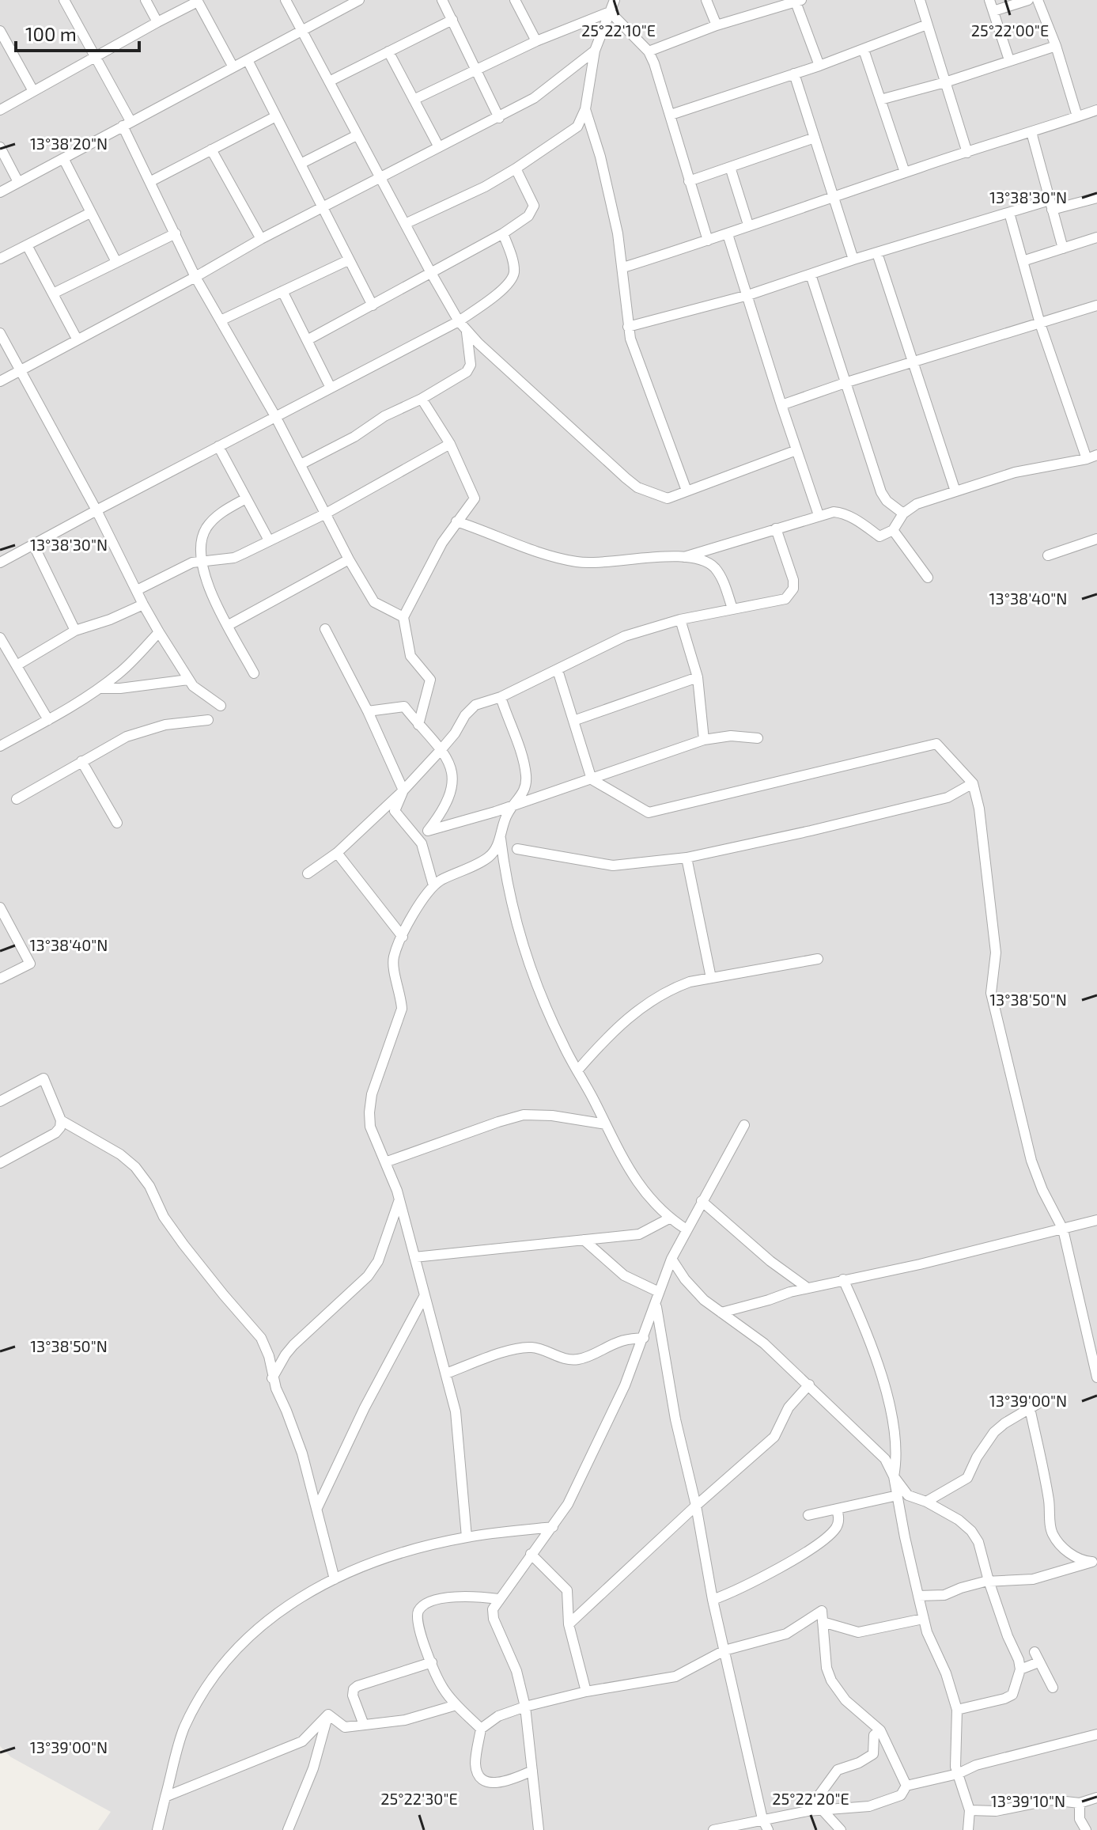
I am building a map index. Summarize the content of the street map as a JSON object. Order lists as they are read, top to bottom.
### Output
{
  "scale_bar": "100 m",
  "coordinates": [
    "25°22'10\"E",
    "25°22'00\"E",
    "13°38'20\"N",
    "13°38'30\"N",
    "13°38'40\"N",
    "13°38'50\"N",
    "13°39'00\"N",
    "25°22'30\"E",
    "25°22'20\"E",
    "13°39'10\"N"
  ]
}
